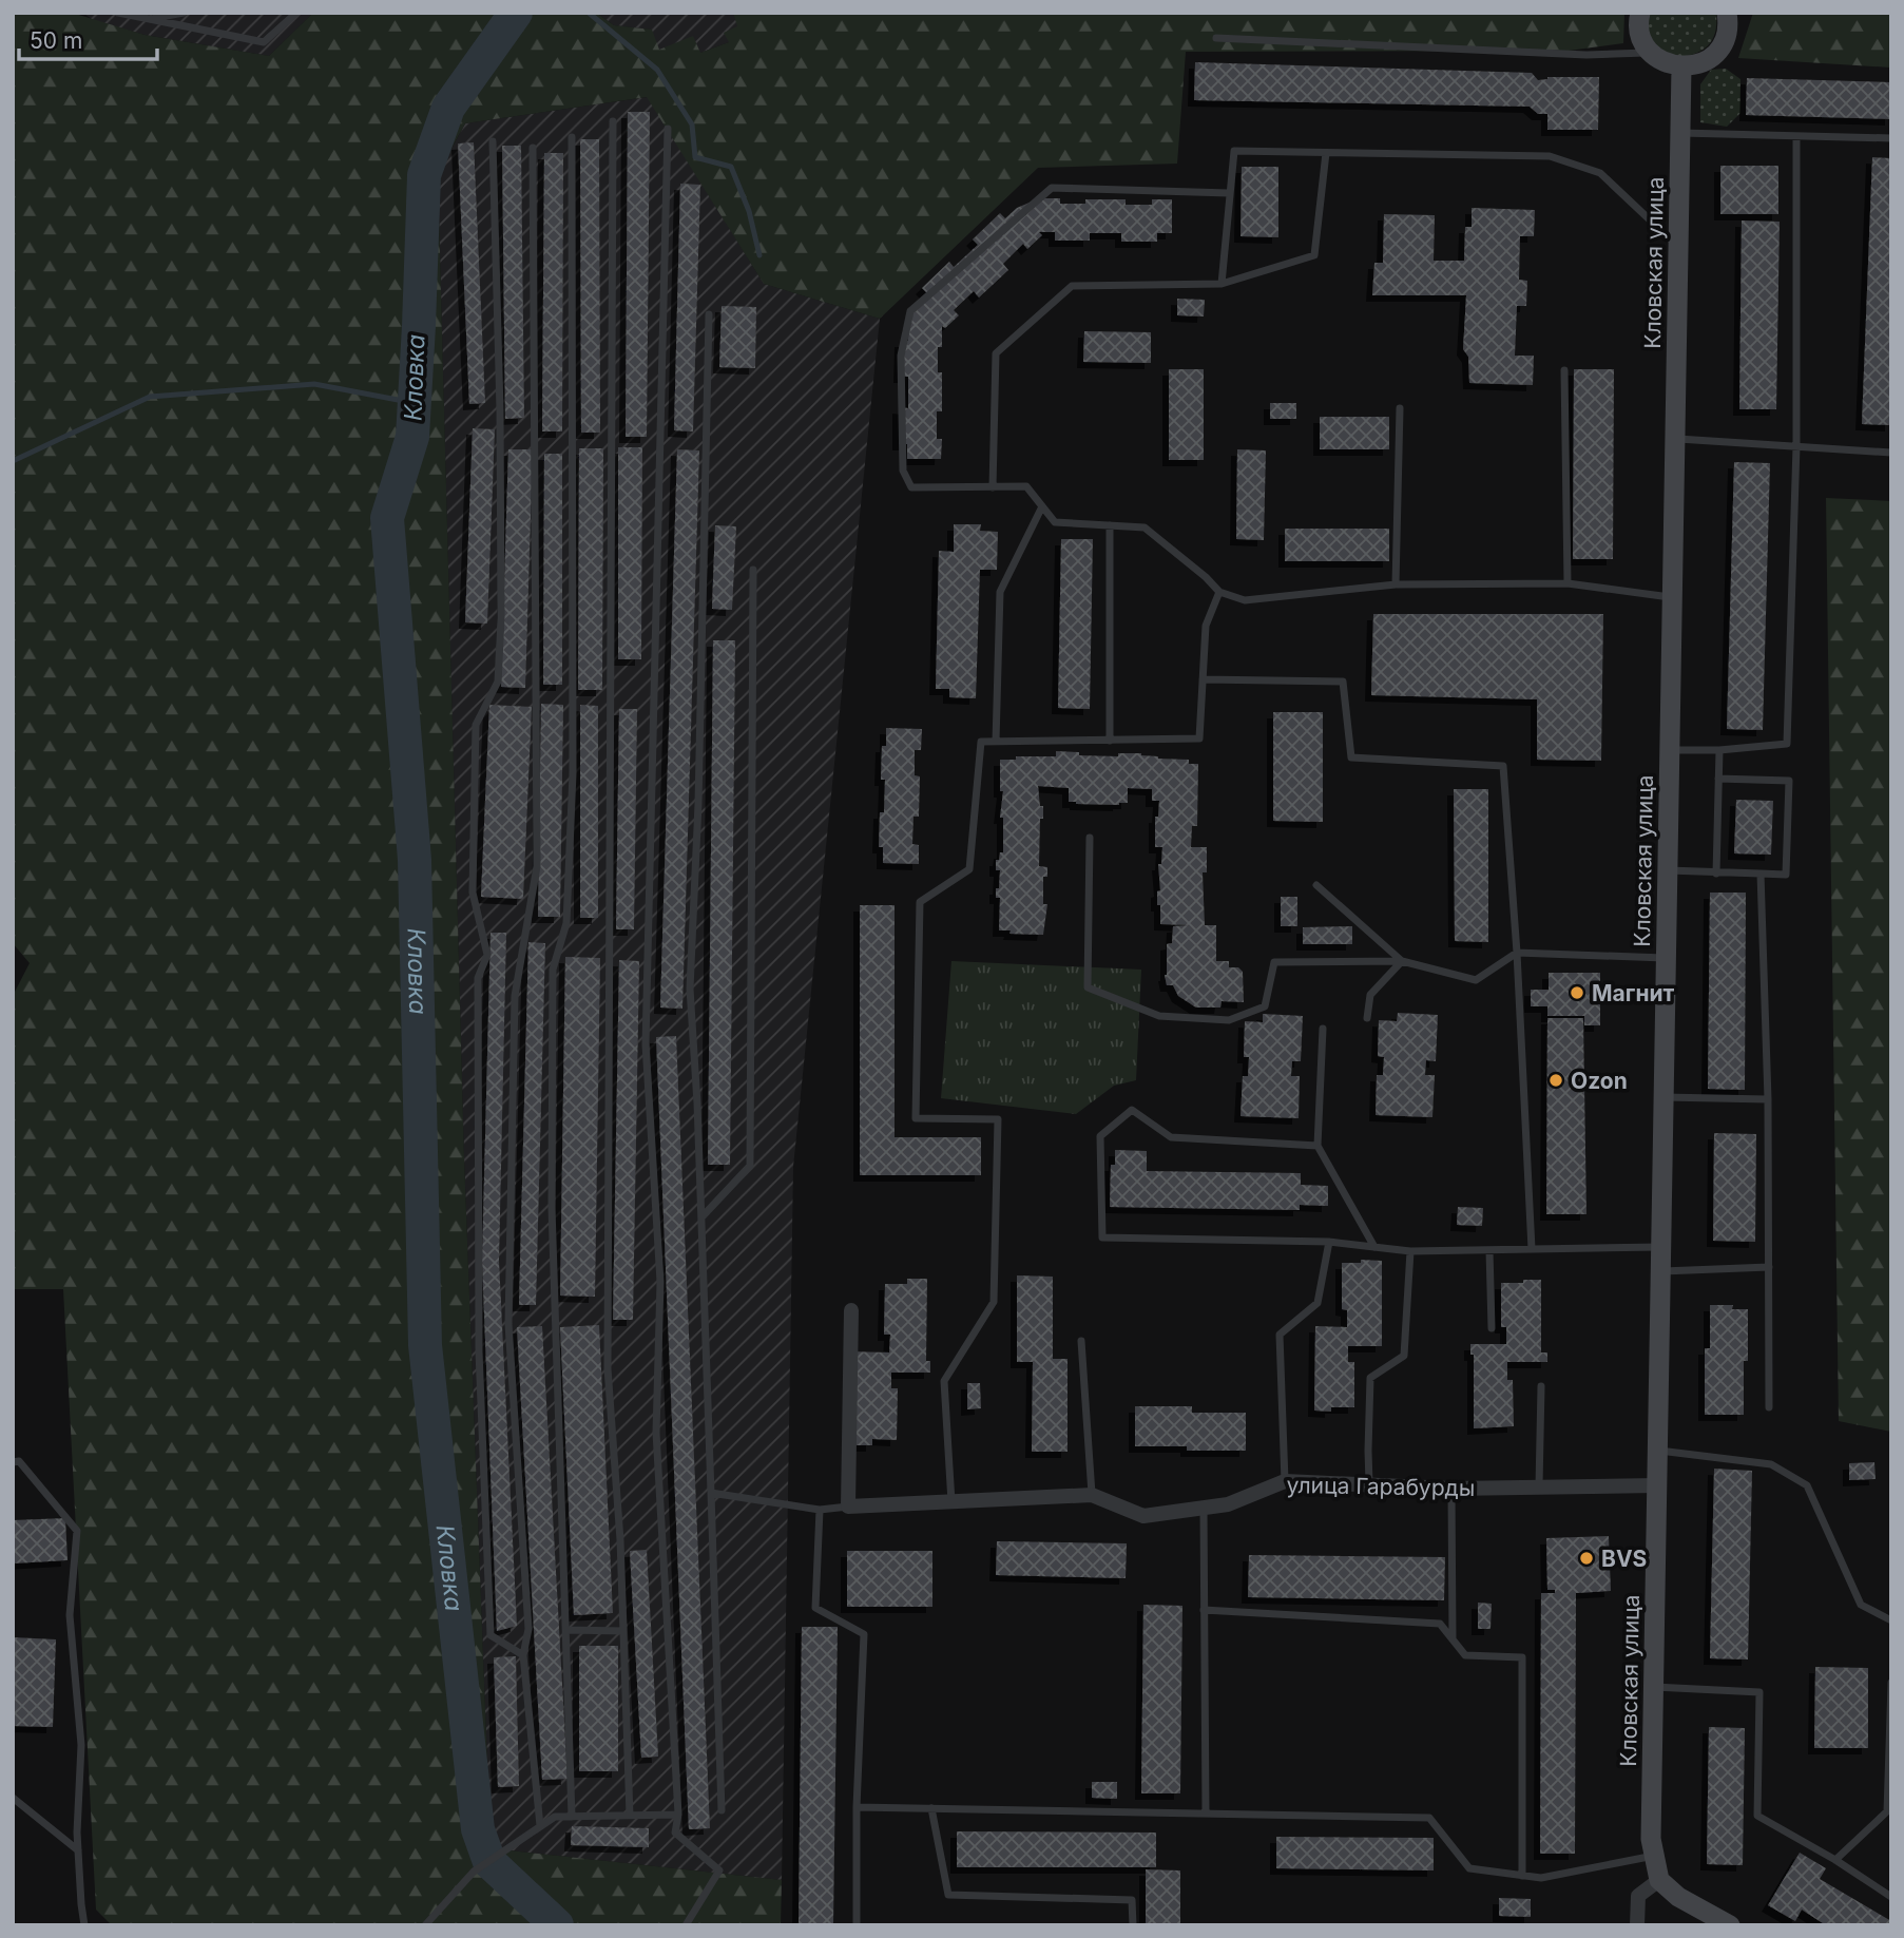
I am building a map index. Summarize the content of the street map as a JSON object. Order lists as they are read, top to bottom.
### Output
{
  "streets": {
    "street": ["Кловская улица", "улица Гарабурды"]
  },
  "crossings": [
    ["Кловская улица", "улица Гарабурды"]
  ],
  "water": ["Кловка"],
  "places": ["Магнит", "Ozon", "BVS"],
  "scale_bar": "50 m"
}
